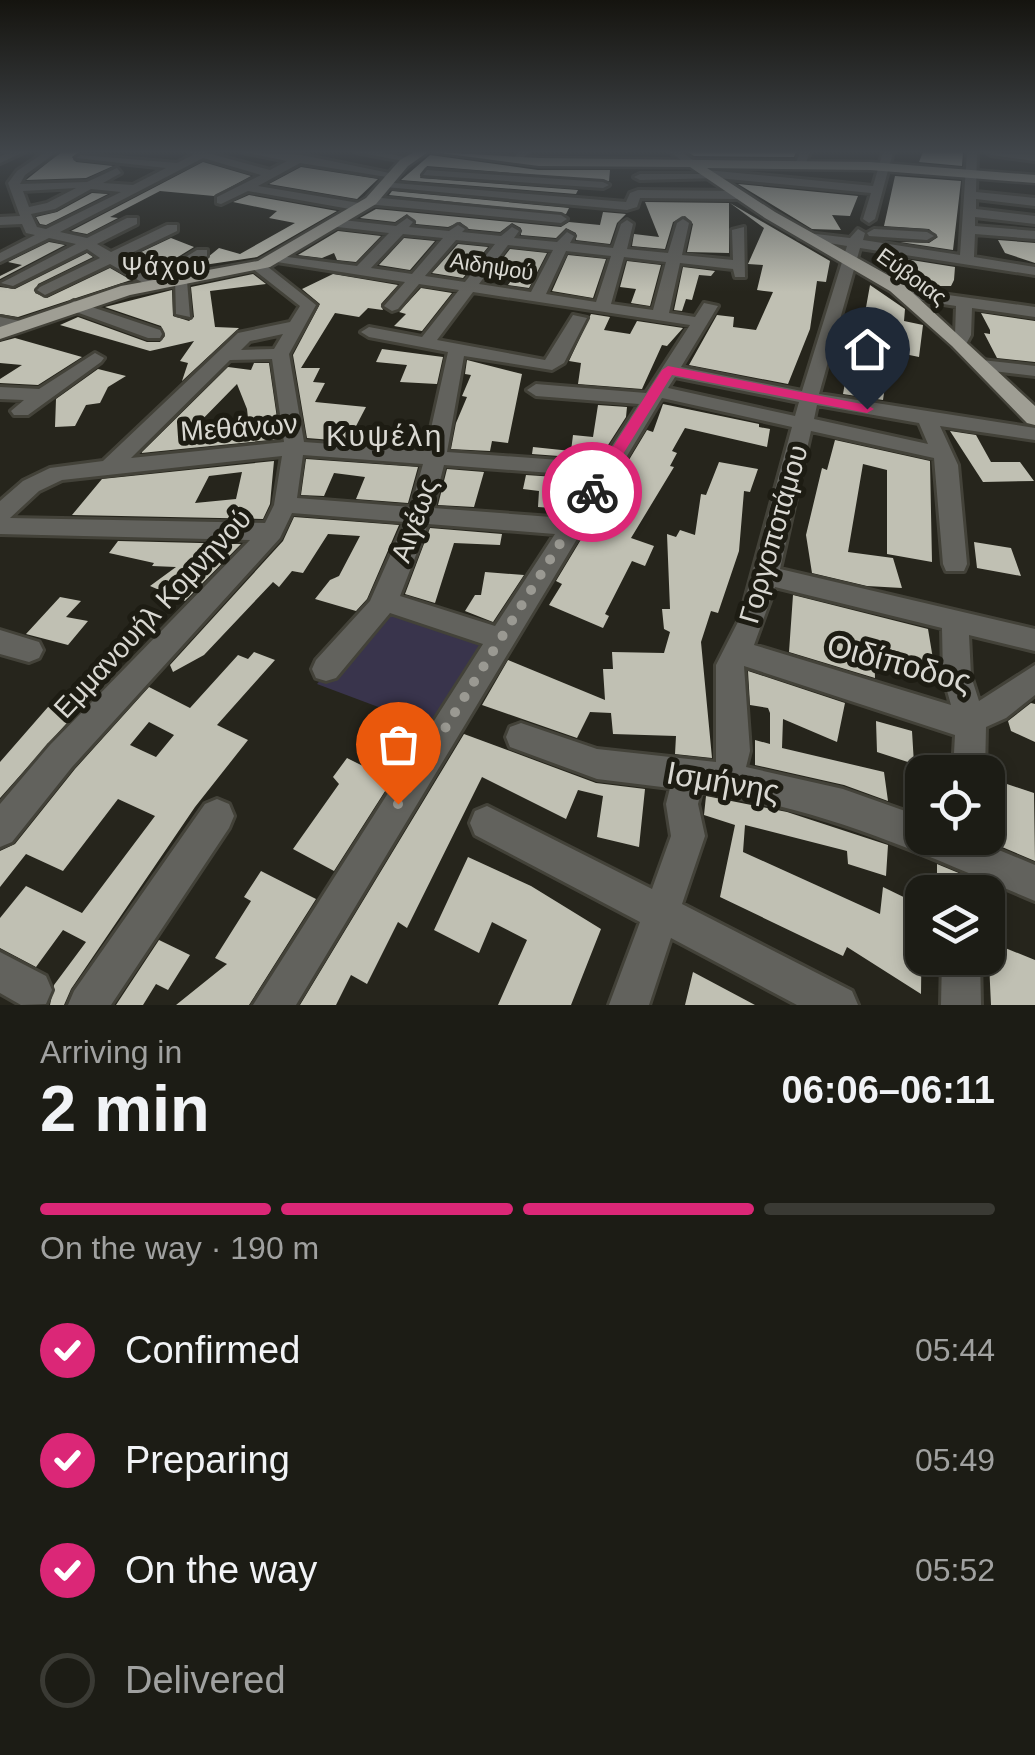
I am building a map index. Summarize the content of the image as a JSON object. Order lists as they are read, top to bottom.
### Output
{
  "streets": {
    "main road": ["Εύβοιας"],
    "street": [
      "Αιδηψού",
      "Μεθάνων",
      "Αιγέως",
      "Γοργοποτάμου",
      "Εμμανουήλ Κομνηνού",
      "Οιδίποδος",
      "Ισμήνης"
    ]
  },
  "crossings": [
    ["Εύβοιας", "Γοργοποτάμου"],
    ["Μεθάνων", "Αιγέως"],
    ["Μεθάνων", "Εμμανουήλ Κομνηνού"],
    ["Γοργοποτάμου", "Οιδίποδος"],
    ["Γοργοποτάμου", "Ισμήνης"]
  ],
  "districts": ["Ψάχου", "Κυψέλη"],
  "page": {
    "heading": ["2 min", "Arriving in", "06:06–06:11"],
    "bar": "On the way · 190 m",
    "list": [
      ["Confirmed", "05:44"],
      ["Preparing", "05:49"],
      ["On the way", "05:52"],
      "Delivered"
    ]
  }
}
